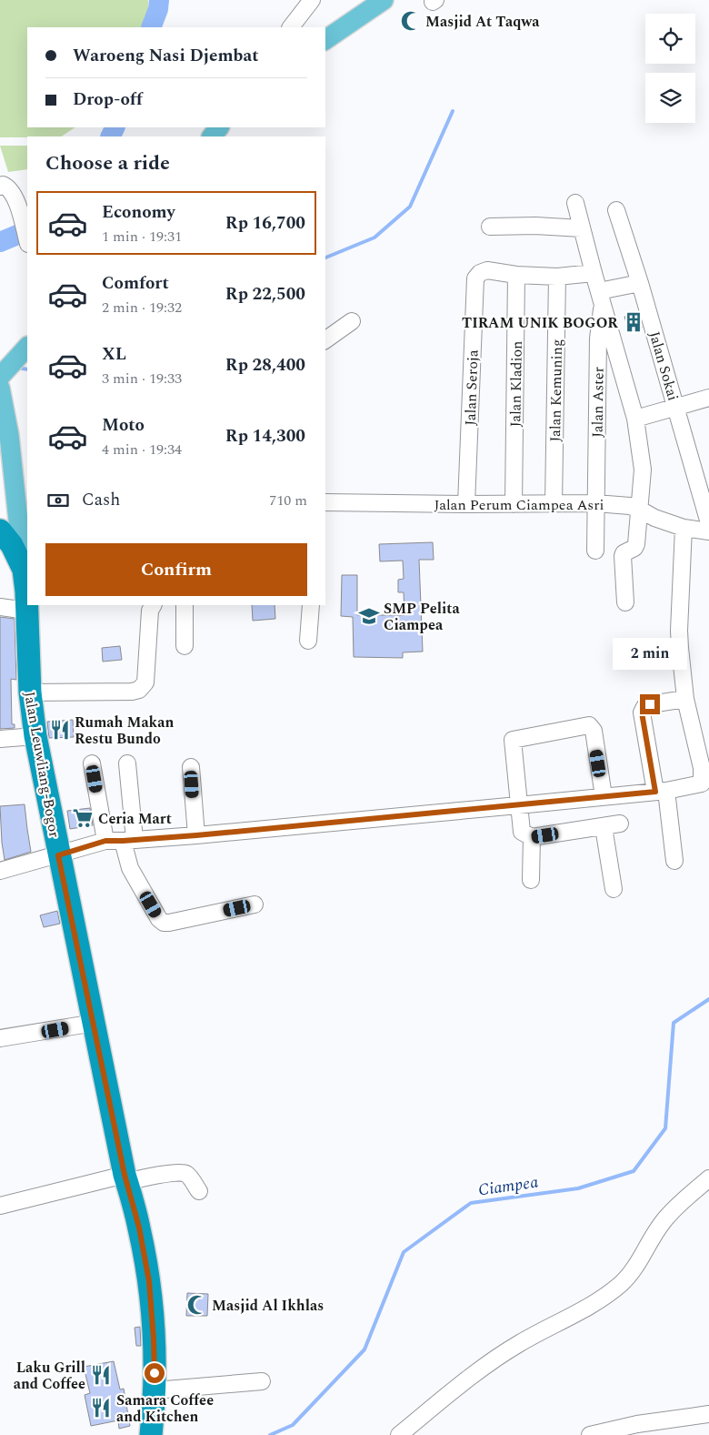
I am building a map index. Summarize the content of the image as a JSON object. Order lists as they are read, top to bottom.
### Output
{
  "streets": {
    "highway": ["Jalan Leuwliang-Bogor"],
    "street": [
      "Jalan Sokai",
      "Jalan Kladion",
      "Jalan Seroja",
      "Jalan Kemuning",
      "Jalan Aster",
      "Jalan Perum Ciampea Asri"
    ]
  },
  "crossings": [
    ["Jalan Kladion", "Jalan Seroja"],
    ["Jalan Kladion", "Jalan Perum Ciampea Asri"],
    ["Jalan Seroja", "Jalan Perum Ciampea Asri"],
    ["Jalan Kemuning", "Jalan Perum Ciampea Asri"],
    ["Jalan Aster", "Jalan Perum Ciampea Asri"]
  ],
  "water": ["Ciampea"],
  "places": {
    "mosque": ["Masjid At Taqwa", "Masjid Al Ikhlas"],
    "building": ["TIRAM UNIK BOGOR"],
    "school or university": ["SMP Pelita Ciampea"],
    "restaurant": ["Rumah Makan Restu Bundo", "Laku Grill and Coffee", "Samara Coffee and Kitchen"],
    "supermarket": ["Ceria Mart"]
  },
  "page": {
    "banner": ["Waroeng Nasi Djembat", "Drop-off"],
    "heading": "Choose a ride",
    "list": [
      {
        "name": "Economy",
        "note": "1 min · 19:31",
        "value": "Rp 16,700"
      },
      {
        "name": "Comfort",
        "note": "2 min · 19:32",
        "value": "Rp 22,500"
      },
      {
        "name": "XL",
        "note": "3 min · 19:33",
        "value": "Rp 28,400"
      },
      {
        "name": "Moto",
        "note": "4 min · 19:34",
        "value": "Rp 14,300"
      }
    ],
    "pay": ["Cash", "710 m"],
    "buttons": "Confirm",
    "bubble": "2 min"
  }
}
